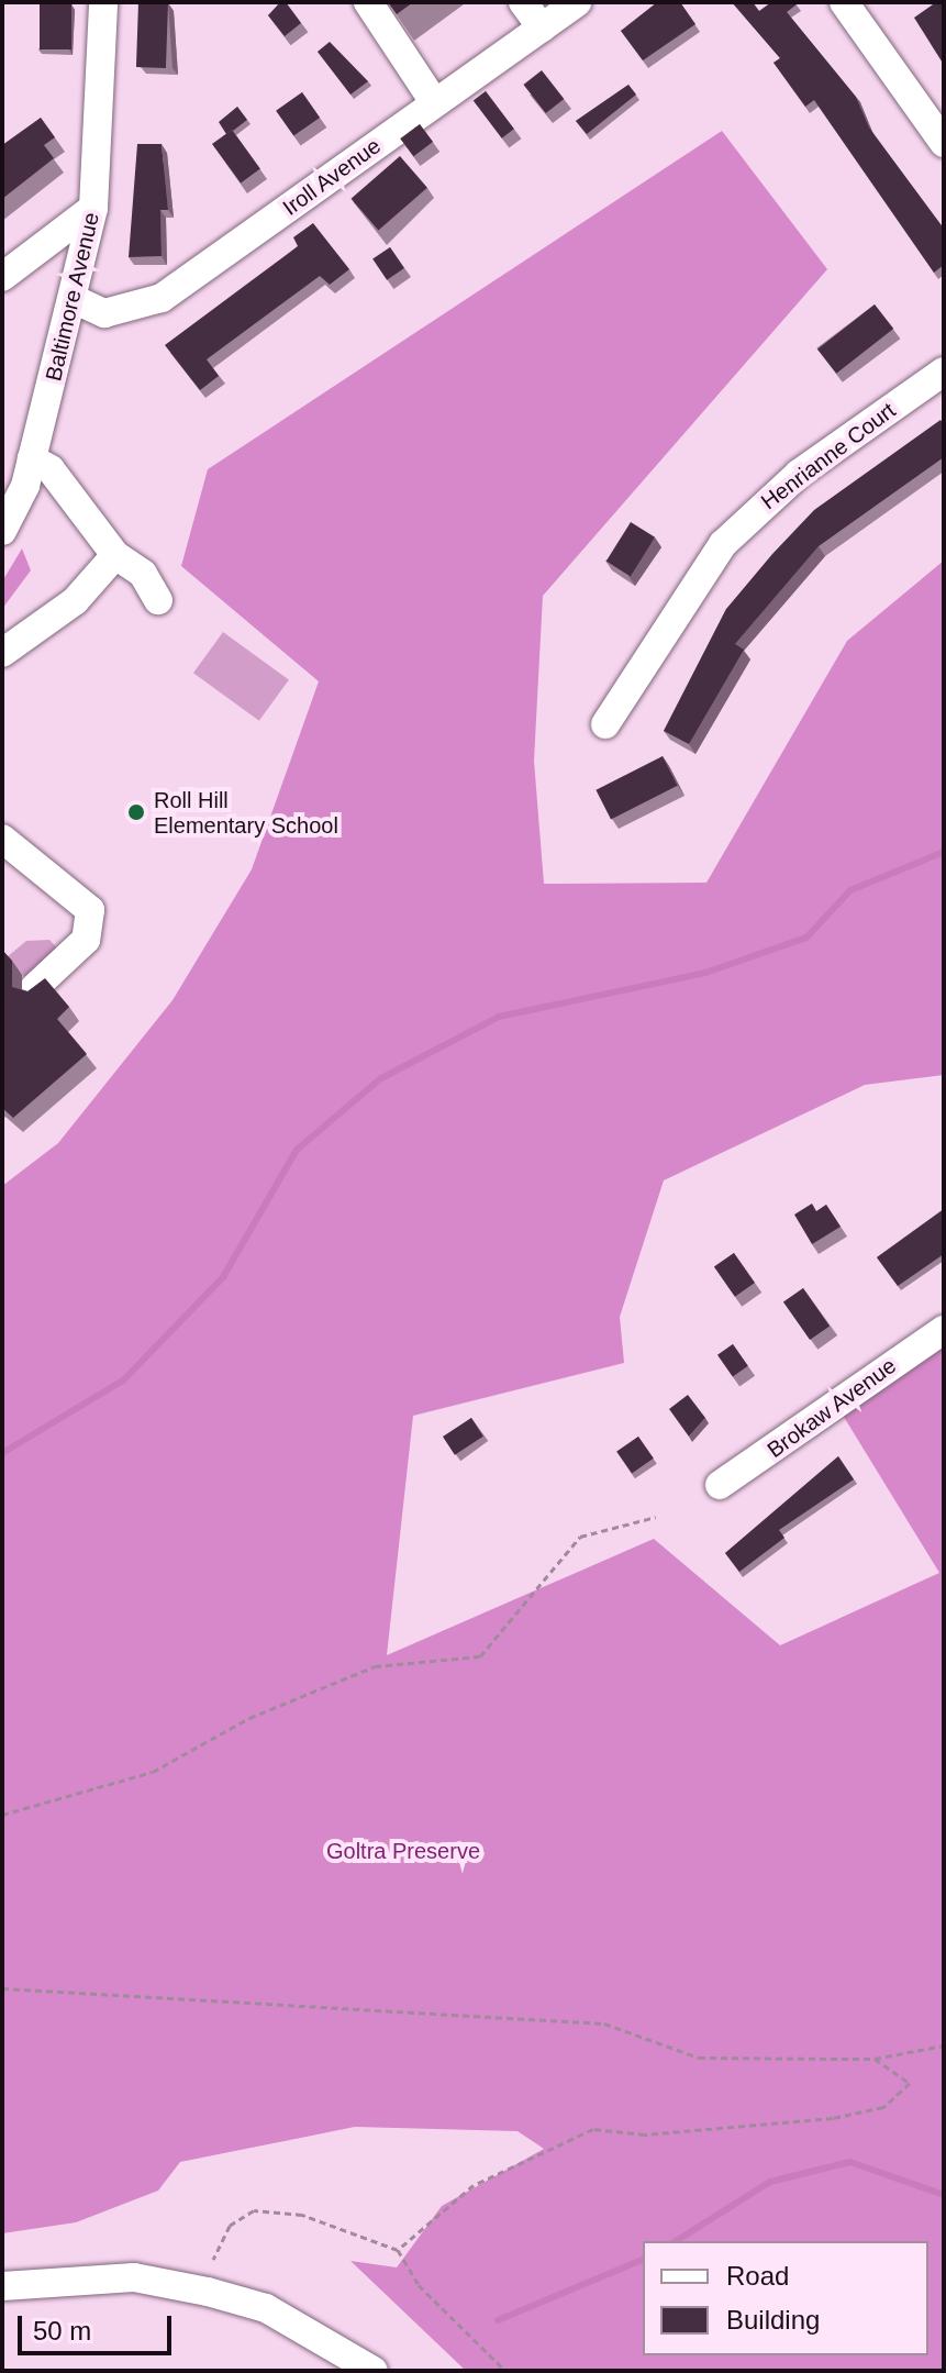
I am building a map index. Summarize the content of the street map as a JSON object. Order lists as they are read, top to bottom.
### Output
{
  "streets": {
    "street": [
      "Iroll Avenue",
      "Baltimore Avenue",
      "Henrianne Court",
      "Brokaw Avenue"
    ]
  },
  "crossings": [
    ["Iroll Avenue", "Baltimore Avenue"]
  ],
  "parks": ["Goltra Preserve"],
  "places": ["Roll Hill Elementary School"],
  "legend": ["Road", "Building"],
  "scale_bar": "50 m"
}
